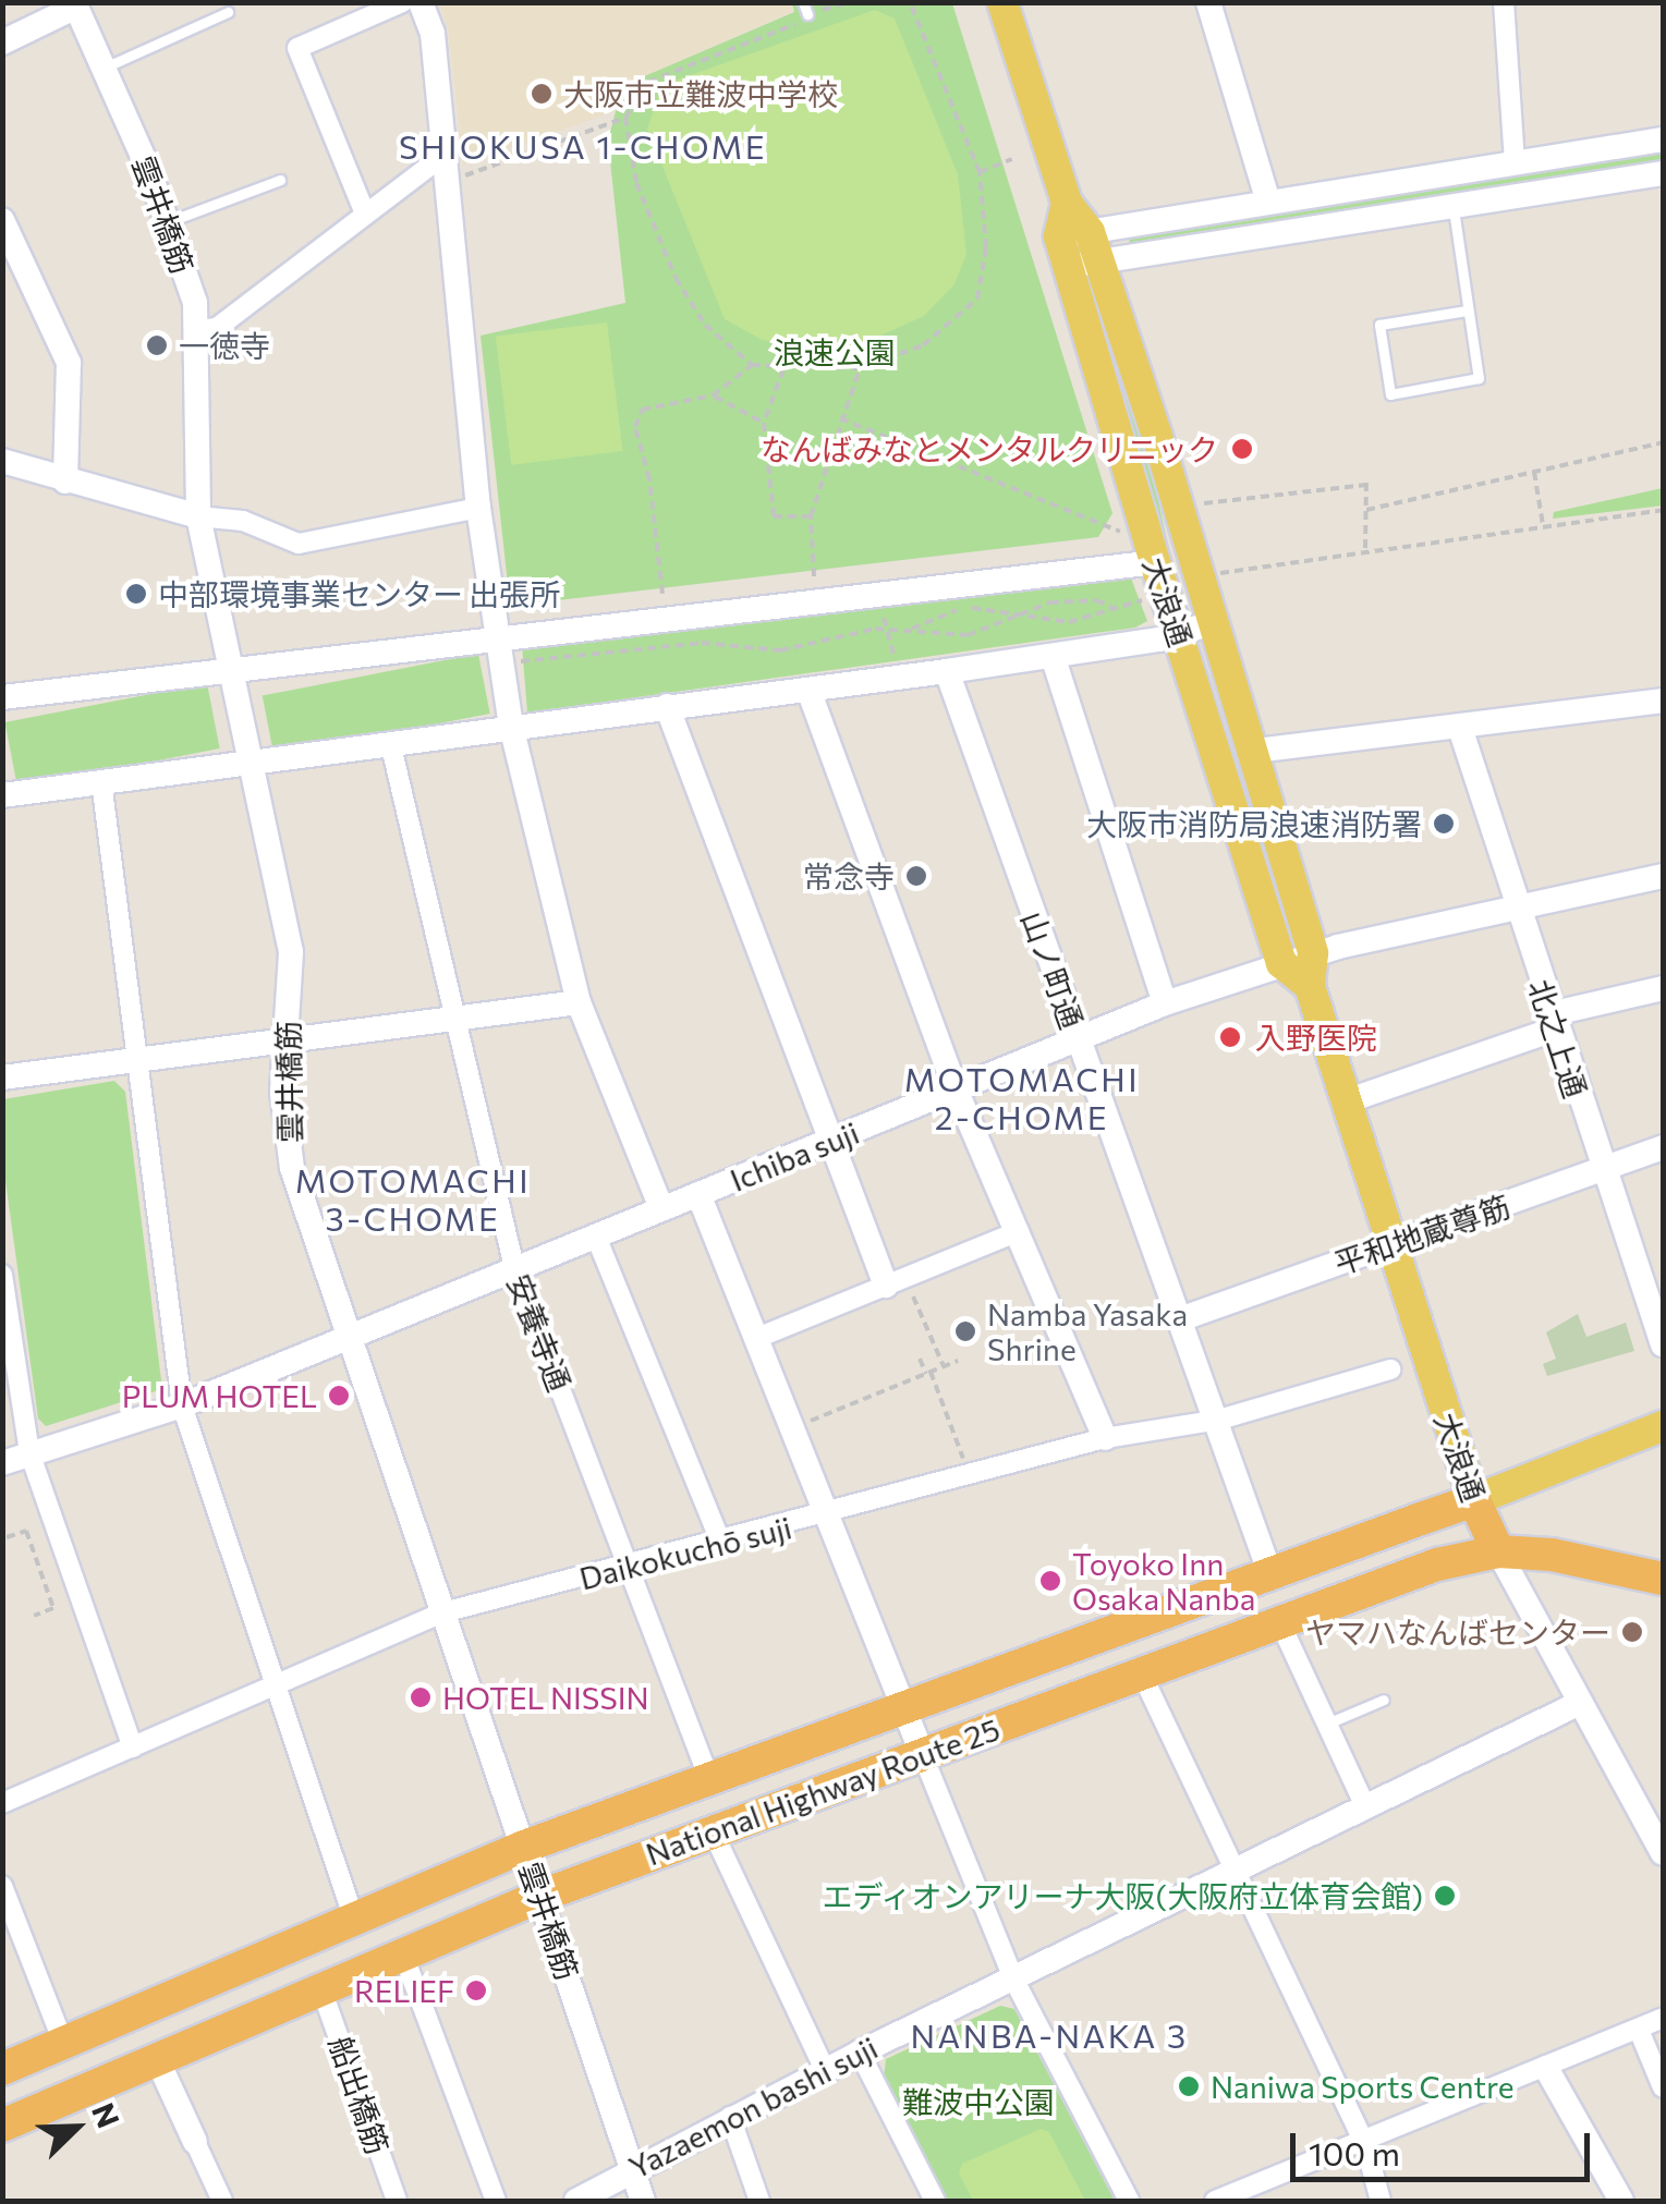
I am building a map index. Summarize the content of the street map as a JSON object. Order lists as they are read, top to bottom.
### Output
{
  "streets": {
    "highway": ["大浪通", "National Highway Route 25"],
    "street": [
      "雲井橋筋",
      "山ノ町通",
      "北之上通",
      "Ichiba suji",
      "平和地蔵尊筋",
      "安養寺通",
      "Daikokuchō suji",
      "船出橋筋",
      "Yazaemon bashi suji"
    ]
  },
  "crossings": [
    ["雲井橋筋", "Ichiba suji"],
    ["雲井橋筋", "Daikokuchō suji"],
    ["雲井橋筋", "National Highway Route 25"],
    ["雲井橋筋", "Yazaemon bashi suji"],
    ["大浪通", "Ichiba suji"],
    ["大浪通", "平和地蔵尊筋"],
    ["大浪通", "National Highway Route 25"],
    ["山ノ町通", "Ichiba suji"],
    ["山ノ町通", "平和地蔵尊筋"],
    ["山ノ町通", "Daikokuchō suji"],
    ["山ノ町通", "National Highway Route 25"],
    ["北之上通", "Ichiba suji"],
    ["北之上通", "平和地蔵尊筋"],
    ["Ichiba suji", "安養寺通"],
    ["安養寺通", "Daikokuchō suji"],
    ["安養寺通", "National Highway Route 25"],
    ["National Highway Route 25", "船出橋筋"]
  ],
  "districts": [
    "SHIOKUSA 1-CHOME",
    "MOTOMACHI 2-CHOME",
    "MOTOMACHI 3-CHOME",
    "NANBA-NAKA 3"
  ],
  "parks": ["浪速公園", "難波中公園"],
  "places": [
    "大阪市立難波中学校",
    "一徳寺",
    "なんばみなとメンタルクリニック",
    "中部環境事業センター 出張所",
    "大阪市消防局浪速消防署",
    "常念寺",
    "入野医院",
    "Namba Yasaka Shrine",
    "PLUM HOTEL",
    "Toyoko Inn Osaka Nanba",
    "ヤマハなんばセンター",
    "HOTEL NISSIN",
    "エディオンアリーナ大阪(大阪府立体育会館)",
    "RELIEF",
    "Naniwa Sports Centre"
  ],
  "scale_bar": "100 m",
  "north": "top right"
}
